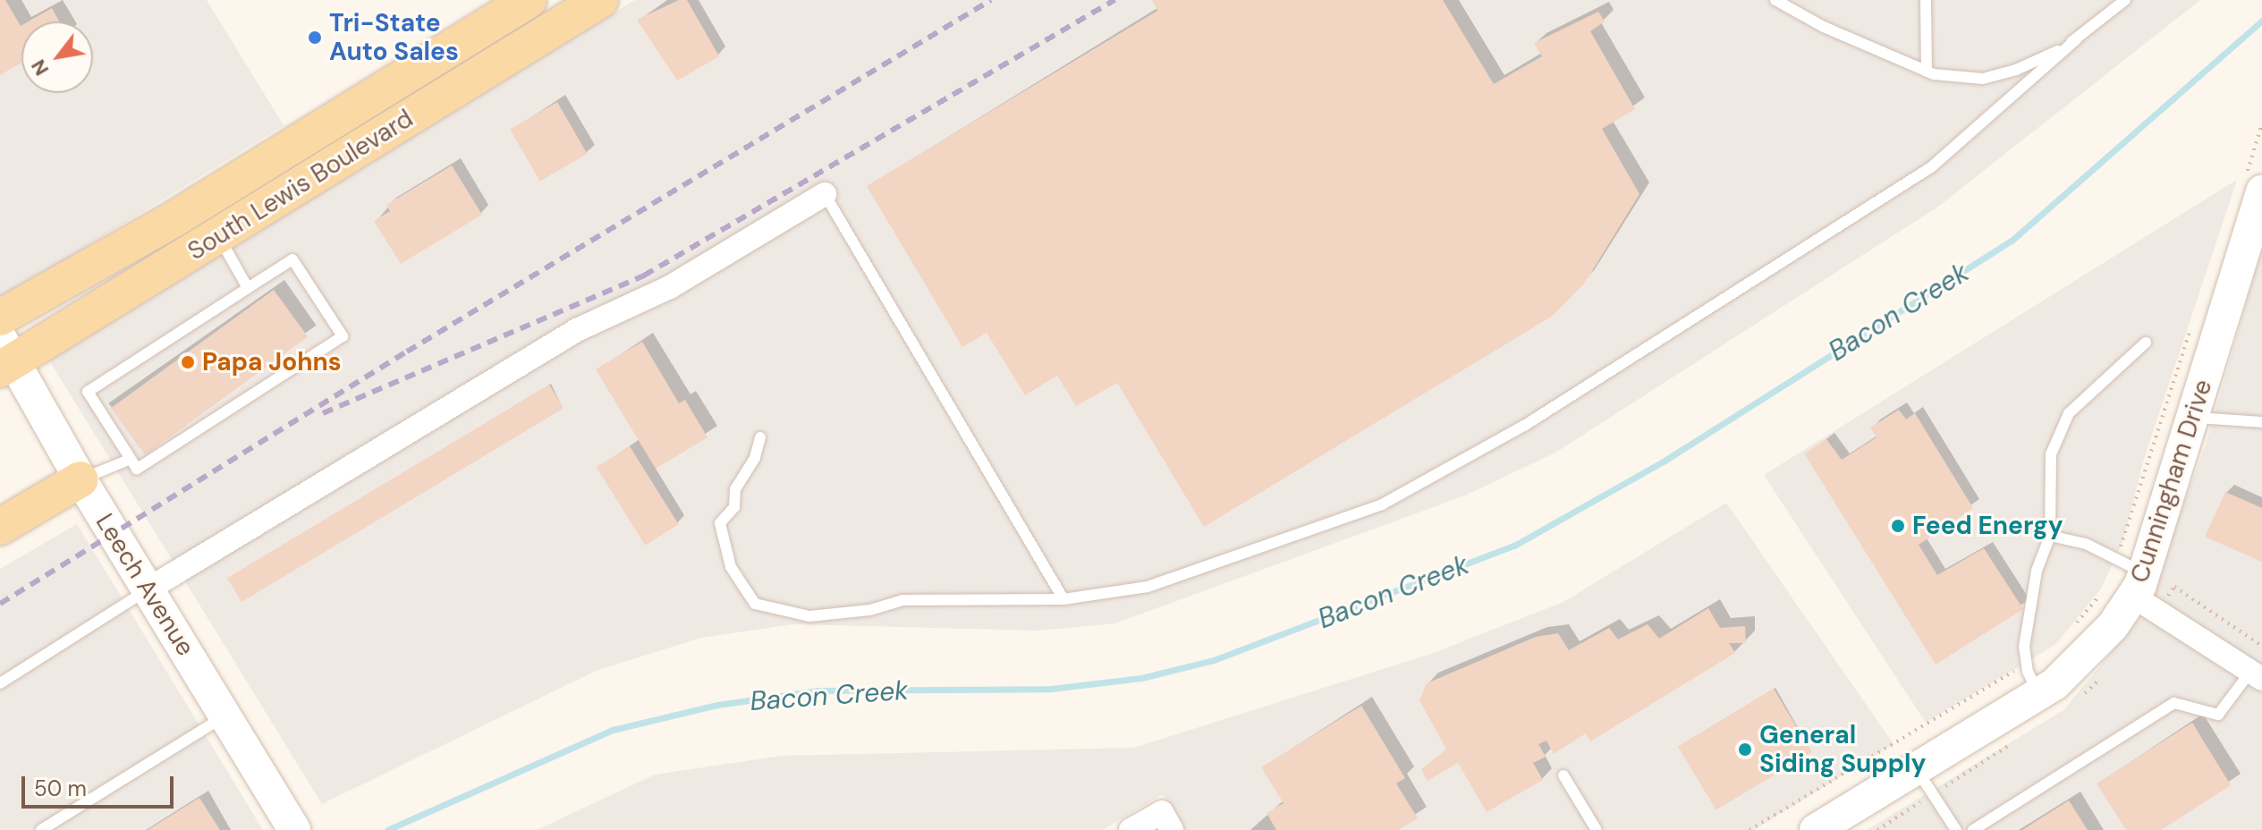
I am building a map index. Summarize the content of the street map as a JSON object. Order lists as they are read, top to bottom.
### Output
{
  "streets": {
    "main road": ["South Lewis Boulevard"],
    "street": ["Cunningham Drive", "Leech Avenue"]
  },
  "crossings": [
    ["South Lewis Boulevard", "Leech Avenue"]
  ],
  "water": ["Bacon Creek"],
  "places": [
    "Tri-State Auto Sales",
    "Papa Johns",
    "Feed Energy",
    "General Siding Supply"
  ],
  "scale_bar": "50 m",
  "north": "bottom left"
}
